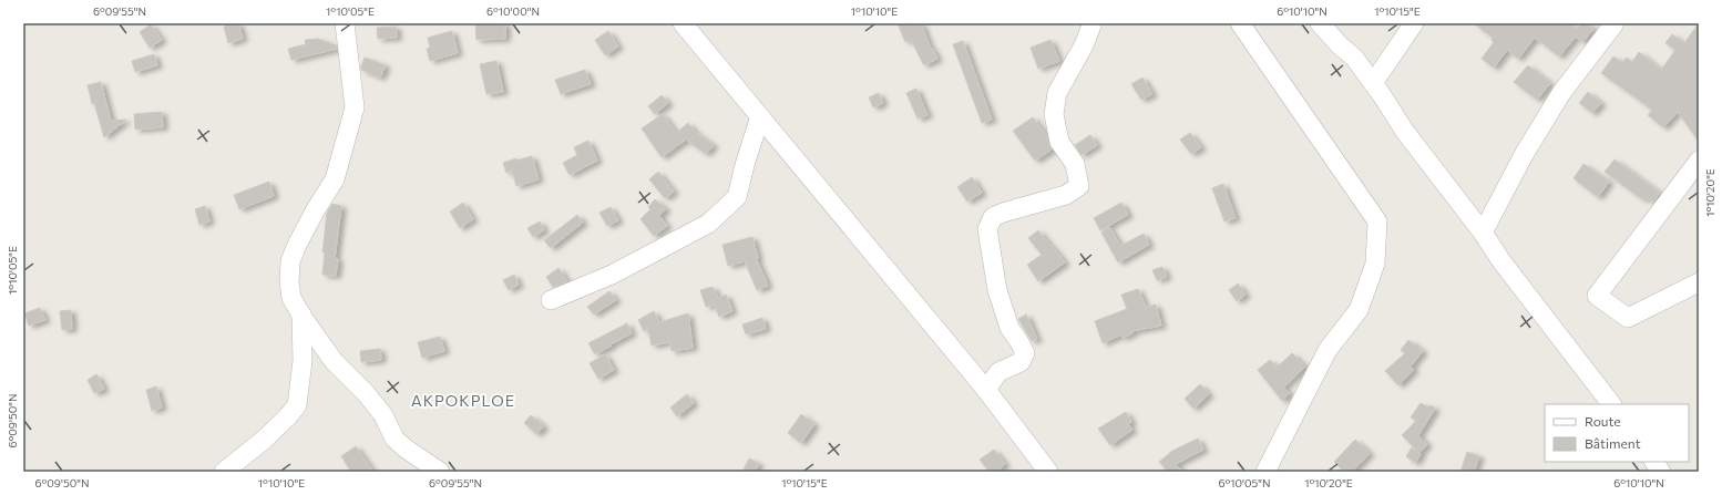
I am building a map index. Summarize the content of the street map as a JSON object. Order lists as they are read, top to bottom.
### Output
{
  "districts": ["AKPOKPLOE"],
  "legend": ["Route", "Bâtiment"],
  "coordinates": [
    "6°09'55\"N",
    "1°10'05\"E",
    "6°10'00\"N",
    "1°10'10\"E",
    "6°10'10\"N",
    "1°10'15\"E",
    "1°10'20\"E",
    "6°09'50\"N",
    "6°10'05\"N"
  ]
}
